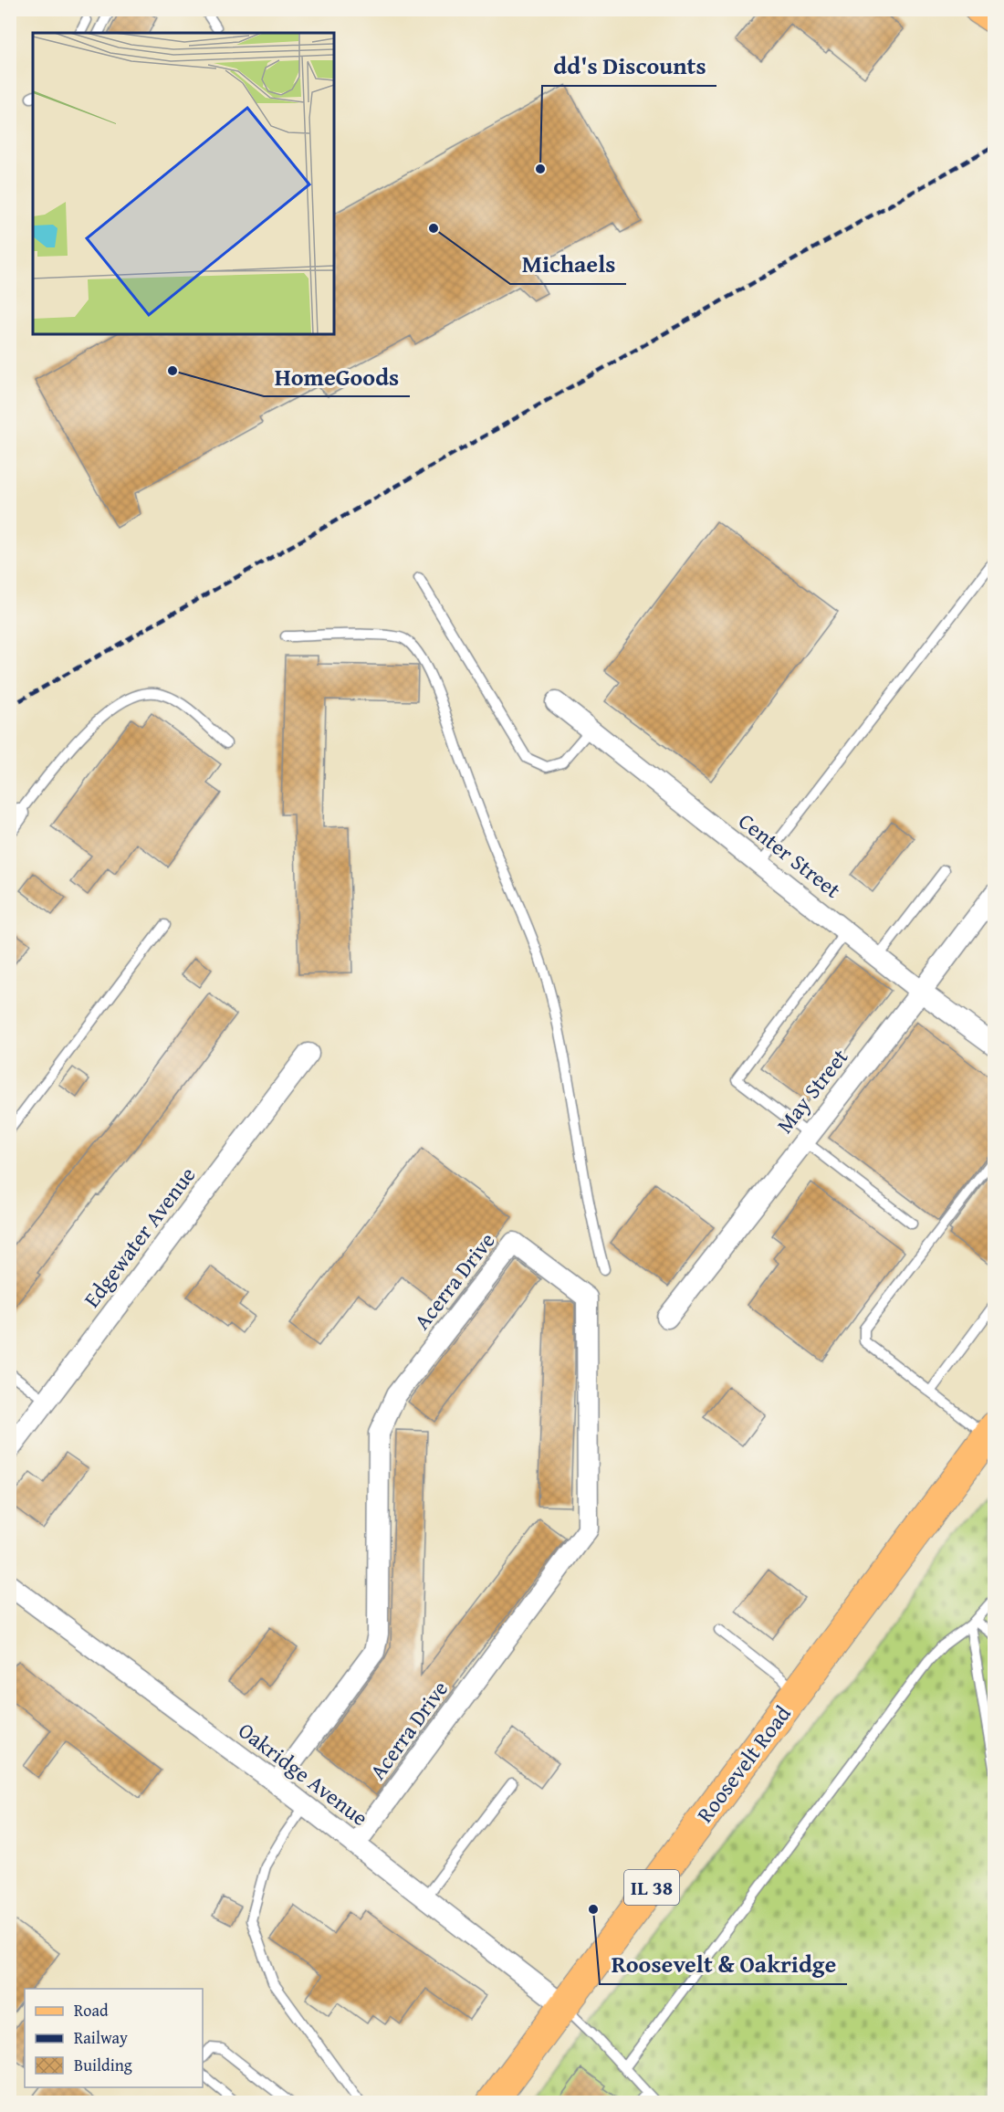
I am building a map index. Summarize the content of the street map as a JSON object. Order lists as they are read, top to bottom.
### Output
{
  "streets": {
    "main road": ["Roosevelt Road", "IL 38"],
    "street": [
      "Center Street",
      "May Street",
      "Edgewater Avenue",
      "Acerra Drive",
      "Oakridge Avenue"
    ]
  },
  "crossings": [
    ["Center Street", "May Street"],
    ["Acerra Drive", "Oakridge Avenue"],
    ["Roosevelt Road", "Oakridge Avenue"]
  ],
  "places": [
    "dd's Discounts",
    "Michaels",
    "HomeGoods",
    "Roosevelt & Oakridge"
  ],
  "legend": ["Road", "Railway", "Building"]
}
